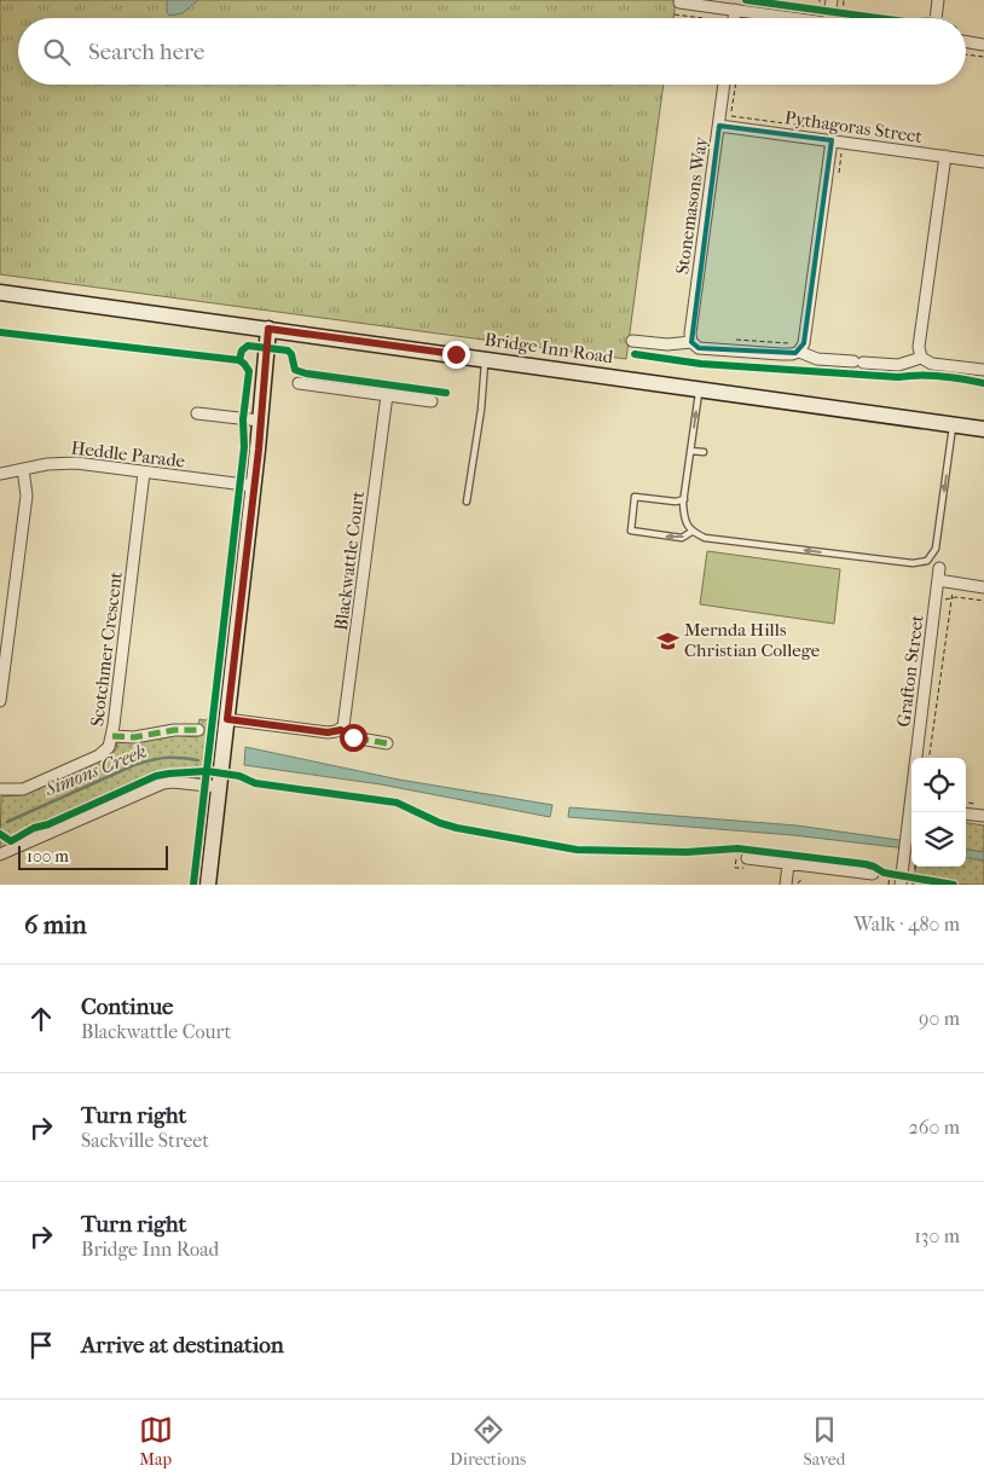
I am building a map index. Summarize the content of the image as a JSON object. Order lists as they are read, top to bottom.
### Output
{
  "streets": {
    "main road": ["Bridge Inn Road"],
    "street": [
      "Pythagoras Street",
      "Stonemasons Way",
      "Heddle Parade",
      "Blackwattle Court",
      "Scotchmer Crescent",
      "Grafton Street"
    ]
  },
  "crossings": [
    ["Pythagoras Street", "Stonemasons Way"],
    ["Heddle Parade", "Scotchmer Crescent"]
  ],
  "water": ["Simons Creek"],
  "places": {
    "school or university": ["Mernda Hills Christian College"]
  },
  "scale_bar": "100 m",
  "page": {
    "search": "Search here",
    "scale": "100 m",
    "heading": ["6 min", "Walk · 480 m"],
    "list": [
      ["Continue", "Blackwattle Court", "90 m"],
      ["Turn right", "Sackville Street", "260 m"],
      ["Turn right", "Bridge Inn Road", "130 m"],
      "Arrive at destination"
    ],
    "nav": ["Map", "Directions", "Saved"]
  }
}
